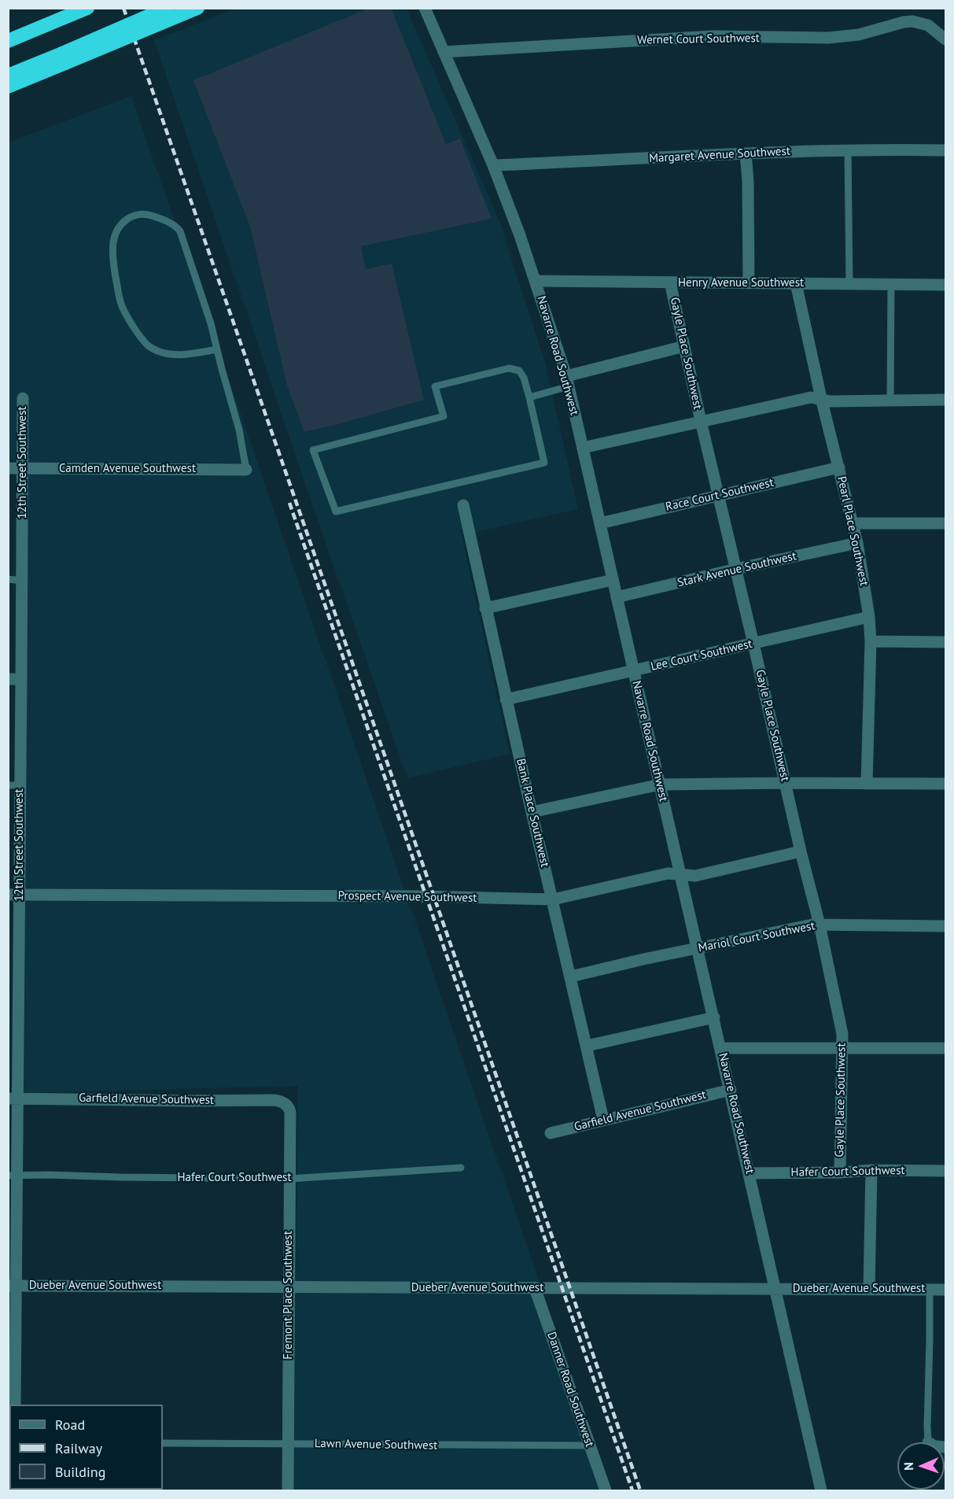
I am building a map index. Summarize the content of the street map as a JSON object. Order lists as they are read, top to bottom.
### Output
{
  "streets": {
    "street": [
      "Wernet Court Southwest",
      "Margaret Avenue Southwest",
      "Henry Avenue Southwest",
      "Gayle Place Southwest",
      "Navarre Road Southwest",
      "12th Street Southwest",
      "Camden Avenue Southwest",
      "Race Court Southwest",
      "Pearl Place Southwest",
      "Stark Avenue Southwest",
      "Lee Court Southwest",
      "Bank Place Southwest",
      "Prospect Avenue Southwest",
      "Mariol Court Southwest",
      "Garfield Avenue Southwest",
      "Hafer Court Southwest",
      "Dueber Avenue Southwest",
      "Fremont Place Southwest",
      "Danner Road Southwest"
    ],
    "lane": ["Lawn Avenue Southwest"]
  },
  "crossings": [
    ["Wernet Court Southwest", "Navarre Road Southwest"],
    ["Margaret Avenue Southwest", "Navarre Road Southwest"],
    ["Henry Avenue Southwest", "Gayle Place Southwest"],
    ["Henry Avenue Southwest", "Navarre Road Southwest"],
    ["Henry Avenue Southwest", "Pearl Place Southwest"],
    ["Gayle Place Southwest", "Race Court Southwest"],
    ["Gayle Place Southwest", "Stark Avenue Southwest"],
    ["Gayle Place Southwest", "Lee Court Southwest"],
    ["Gayle Place Southwest", "Prospect Avenue Southwest"],
    ["Gayle Place Southwest", "Mariol Court Southwest"],
    ["Gayle Place Southwest", "Hafer Court Southwest"],
    ["Navarre Road Southwest", "Race Court Southwest"],
    ["Navarre Road Southwest", "Stark Avenue Southwest"],
    ["Navarre Road Southwest", "Lee Court Southwest"],
    ["Navarre Road Southwest", "Prospect Avenue Southwest"],
    ["Navarre Road Southwest", "Mariol Court Southwest"],
    ["Navarre Road Southwest", "Garfield Avenue Southwest"],
    ["Navarre Road Southwest", "Hafer Court Southwest"],
    ["Navarre Road Southwest", "Dueber Avenue Southwest"],
    ["12th Street Southwest", "Camden Avenue Southwest"],
    ["12th Street Southwest", "Prospect Avenue Southwest"],
    ["12th Street Southwest", "Garfield Avenue Southwest"],
    ["12th Street Southwest", "Hafer Court Southwest"],
    ["12th Street Southwest", "Dueber Avenue Southwest"],
    ["Race Court Southwest", "Pearl Place Southwest"],
    ["Pearl Place Southwest", "Stark Avenue Southwest"],
    ["Pearl Place Southwest", "Lee Court Southwest"],
    ["Lee Court Southwest", "Bank Place Southwest"],
    ["Bank Place Southwest", "Prospect Avenue Southwest"],
    ["Bank Place Southwest", "Mariol Court Southwest"],
    ["Bank Place Southwest", "Garfield Avenue Southwest"],
    ["Garfield Avenue Southwest", "Fremont Place Southwest"],
    ["Hafer Court Southwest", "Fremont Place Southwest"],
    ["Dueber Avenue Southwest", "Fremont Place Southwest"],
    ["Dueber Avenue Southwest", "Danner Road Southwest"],
    ["Fremont Place Southwest", "Lawn Avenue Southwest"],
    ["Danner Road Southwest", "Lawn Avenue Southwest"]
  ],
  "legend": ["Road", "Railway", "Building"],
  "north": "left"
}
